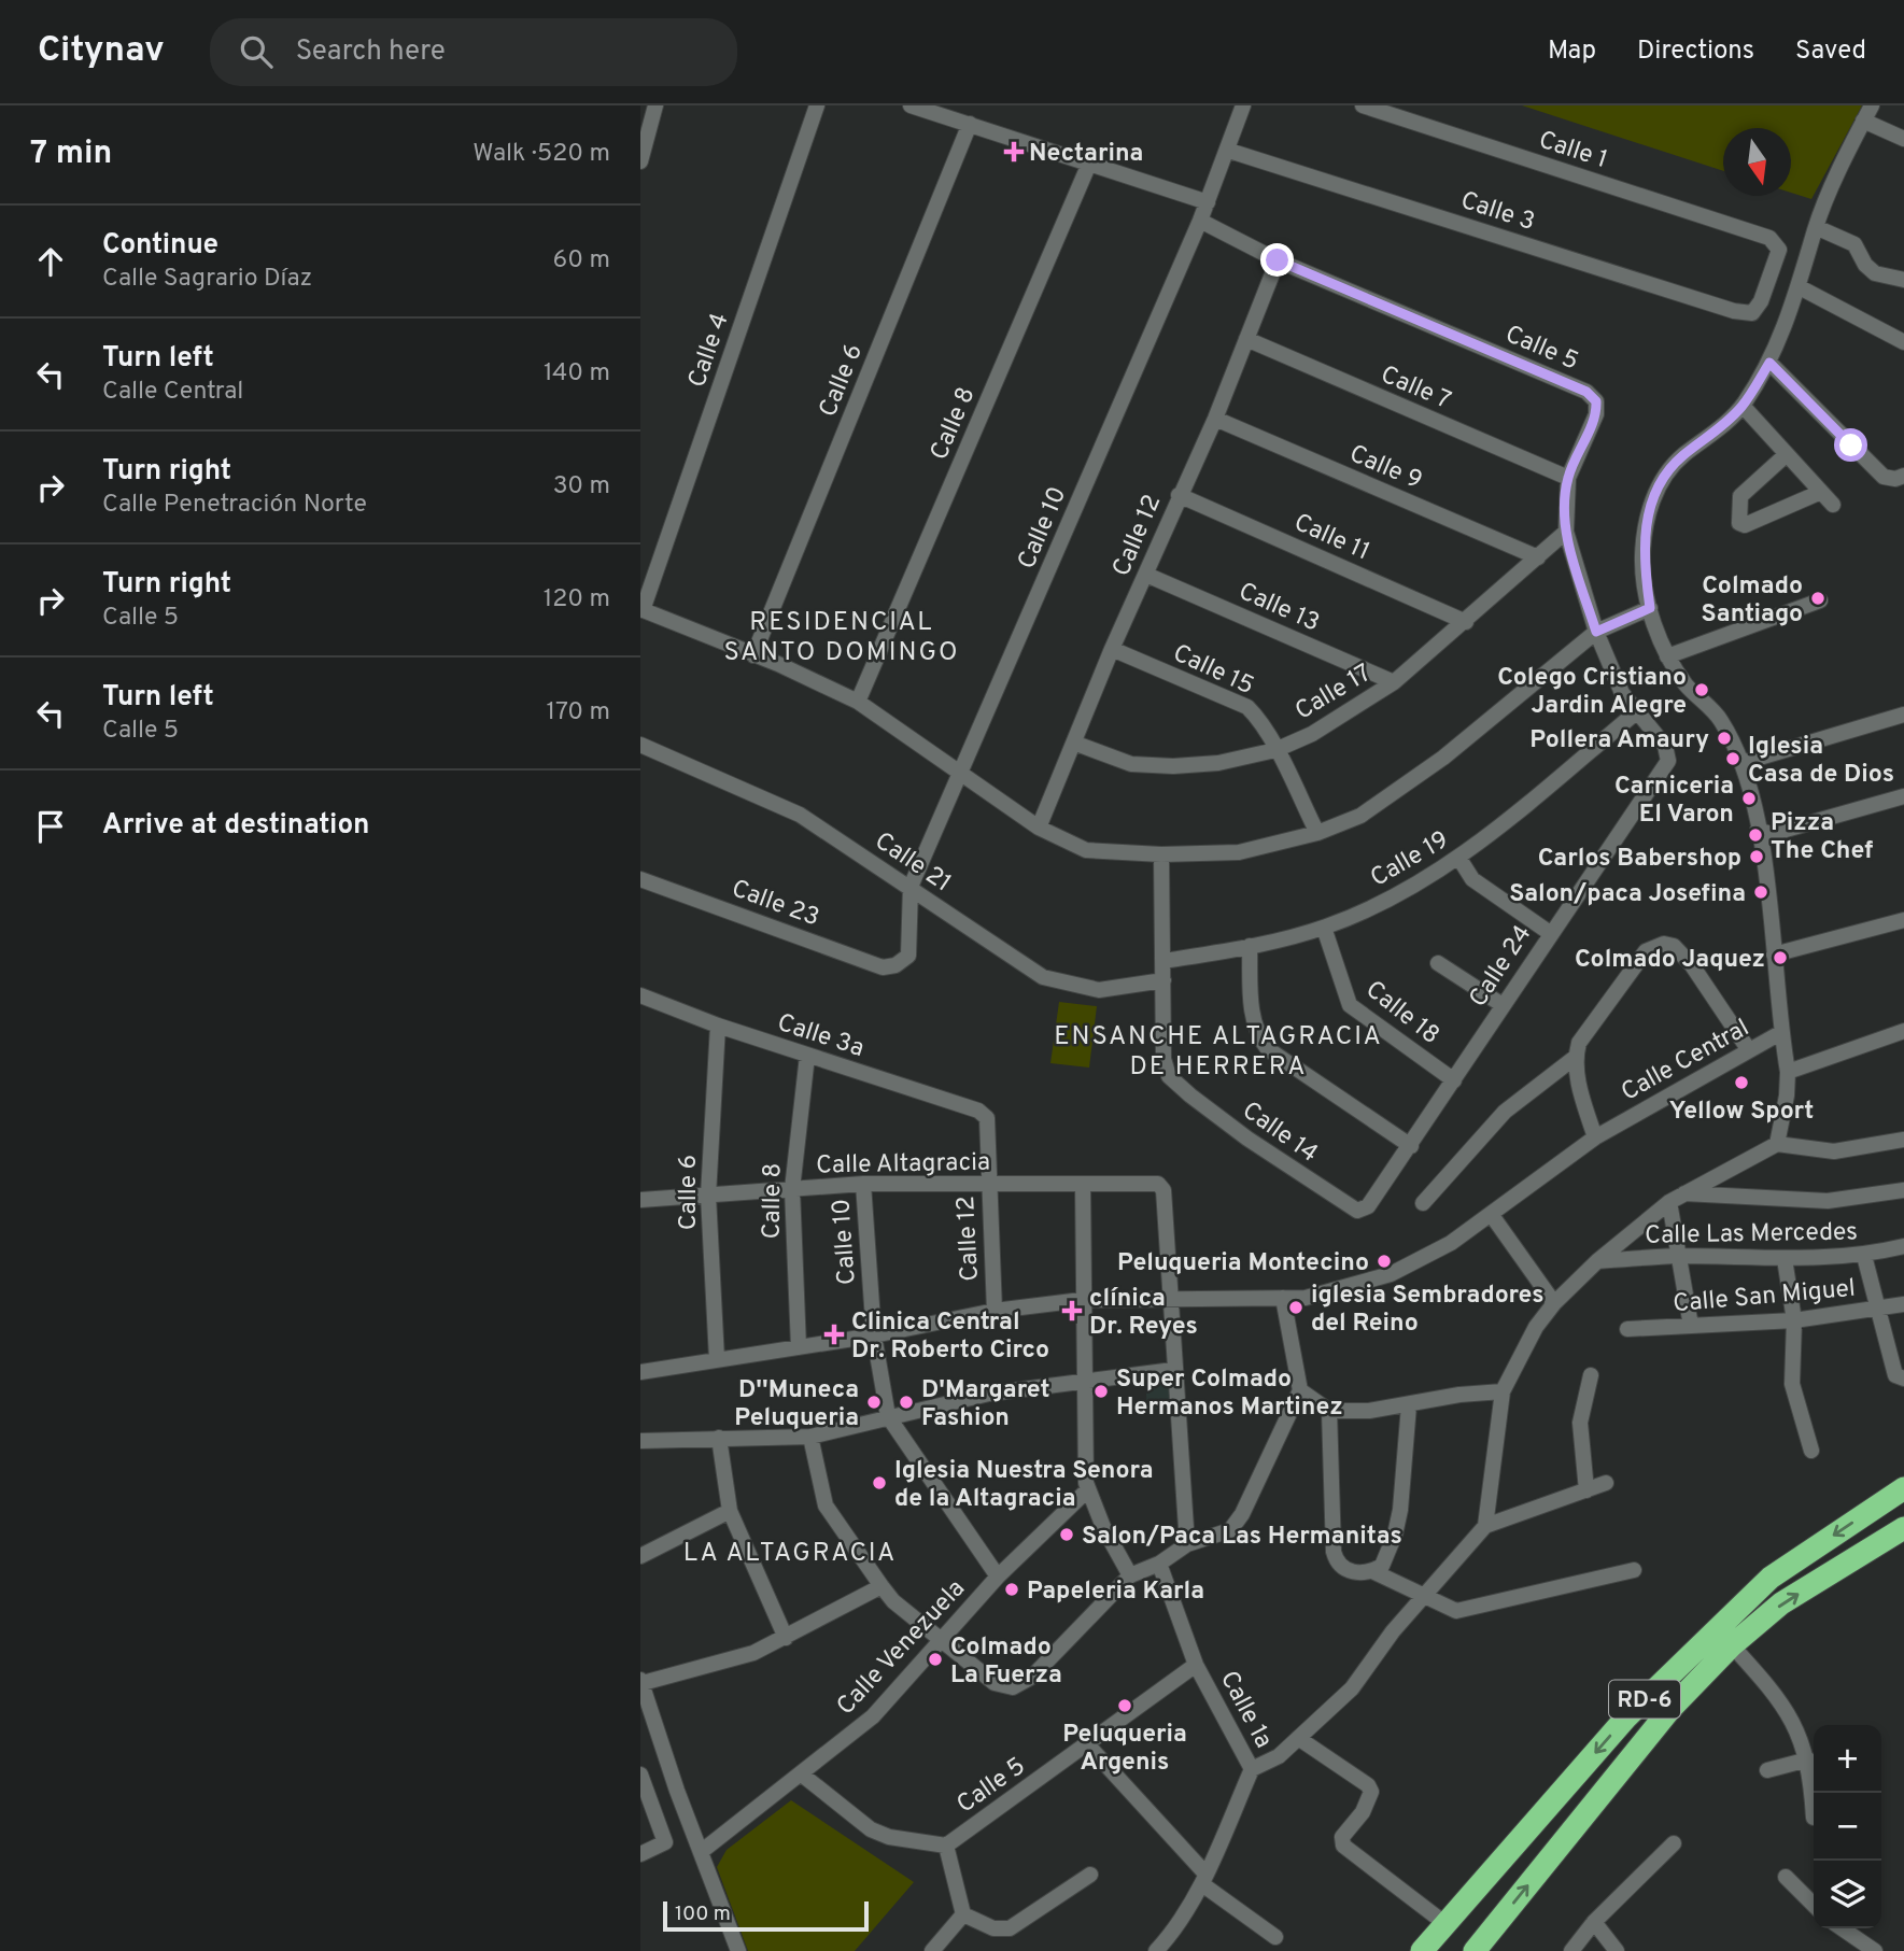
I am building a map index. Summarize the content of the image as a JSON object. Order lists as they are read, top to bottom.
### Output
{
  "streets": {
    "highway": ["RD-6"],
    "street": [
      "Calle 1",
      "Calle 3",
      "Calle 5",
      "Calle 4",
      "Calle 6",
      "Calle 7",
      "Calle 8",
      "Calle 9",
      "Calle 10",
      "Calle 12",
      "Calle 11",
      "Calle 13",
      "Calle 15",
      "Calle 17",
      "Calle 19",
      "Calle 21",
      "Calle 23",
      "Calle 24",
      "Calle 18",
      "Calle 3a",
      "Calle Central",
      "Calle 14",
      "Calle Altagracia",
      "Calle Las Mercedes",
      "Calle San Miguel",
      "Calle Venezuela",
      "Calle 1a"
    ]
  },
  "crossings": [
    ["Calle 1", "Calle 3"],
    ["Calle 3", "Calle 10"],
    ["Calle 5", "Calle 7"],
    ["Calle 5", "Calle 10"],
    ["Calle 5", "Calle 12"],
    ["Calle 5", "Calle 17"],
    ["Calle 5", "Calle 19"],
    ["Calle 5", "Calle 24"],
    ["Calle 5", "Calle Venezuela"],
    ["Calle 5", "Calle 1a"],
    ["Calle 6", "Calle 3a"],
    ["Calle 6", "Calle Central"],
    ["Calle 6", "Calle Altagracia"],
    ["Calle 7", "Calle 12"],
    ["Calle 8", "Calle 3a"],
    ["Calle 8", "Calle Central"],
    ["Calle 8", "Calle Altagracia"],
    ["Calle 9", "Calle 12"],
    ["Calle 9", "Calle 17"],
    ["Calle 10", "Calle 21"],
    ["Calle 10", "Calle 23"],
    ["Calle 10", "Calle Central"],
    ["Calle 10", "Calle Altagracia"],
    ["Calle 10", "Calle Venezuela"],
    ["Calle 12", "Calle 11"],
    ["Calle 12", "Calle 13"],
    ["Calle 12", "Calle 15"],
    ["Calle 12", "Calle 17"],
    ["Calle 12", "Calle 3a"],
    ["Calle 12", "Calle Central"],
    ["Calle 12", "Calle Altagracia"],
    ["Calle 11", "Calle 17"],
    ["Calle 13", "Calle 17"],
    ["Calle 15", "Calle 17"],
    ["Calle 19", "Calle 18"],
    ["Calle 19", "Calle 14"],
    ["Calle 21", "Calle 14"],
    ["Calle 24", "Calle 18"],
    ["Calle 24", "Calle 14"],
    ["Calle Central", "Calle Altagracia"]
  ],
  "districts": ["RESIDENCIAL SANTO DOMINGO", "ENSANCHE ALTAGRACIA DE HERRERA", "LA ALTAGRACIA"],
  "places": {
    "health": ["Nectarina", "clínica Dr. Reyes", "Clinica Central Dr. Roberto Circo"],
    "other": [
      "Colmado Santiago",
      "Colego Cristiano Jardin Alegre",
      "Pollera Amaury",
      "Iglesia Casa de Dios",
      "Carniceria El Varon",
      "Pizza The Chef",
      "Carlos Babershop",
      "Salon/paca Josefina",
      "Colmado Jaquez",
      "Yellow Sport",
      "Peluqueria Montecino",
      "iglesia Sembradores del Reino",
      "Super Colmado Hermanos Martinez",
      "D''Muneca Peluqueria",
      "D'Margaret Fashion",
      "Iglesia Nuestra Senora de la Altagracia",
      "Salon/Paca Las Hermanitas",
      "Papeleria Karla",
      "Colmado La Fuerza",
      "Peluqueria Argenis"
    ]
  },
  "scale_bar": "100 m",
  "north": "bottom",
  "page": {
    "header": "Citynav",
    "search": "Search here",
    "nav": ["Map", "Directions", "Saved"],
    "heading": ["7 min", "Walk · 520 m"],
    "list": [
      ["Continue", "Calle Sagrario Díaz", "60 m"],
      ["Turn left", "Calle Central", "140 m"],
      ["Turn right", "Calle Penetración Norte", "30 m"],
      ["Turn right", "Calle 5", "120 m"],
      ["Turn left", "Calle 5", "170 m"],
      "Arrive at destination"
    ],
    "map_buttons": ["+", "−"],
    "scale": "100 m"
  }
}
